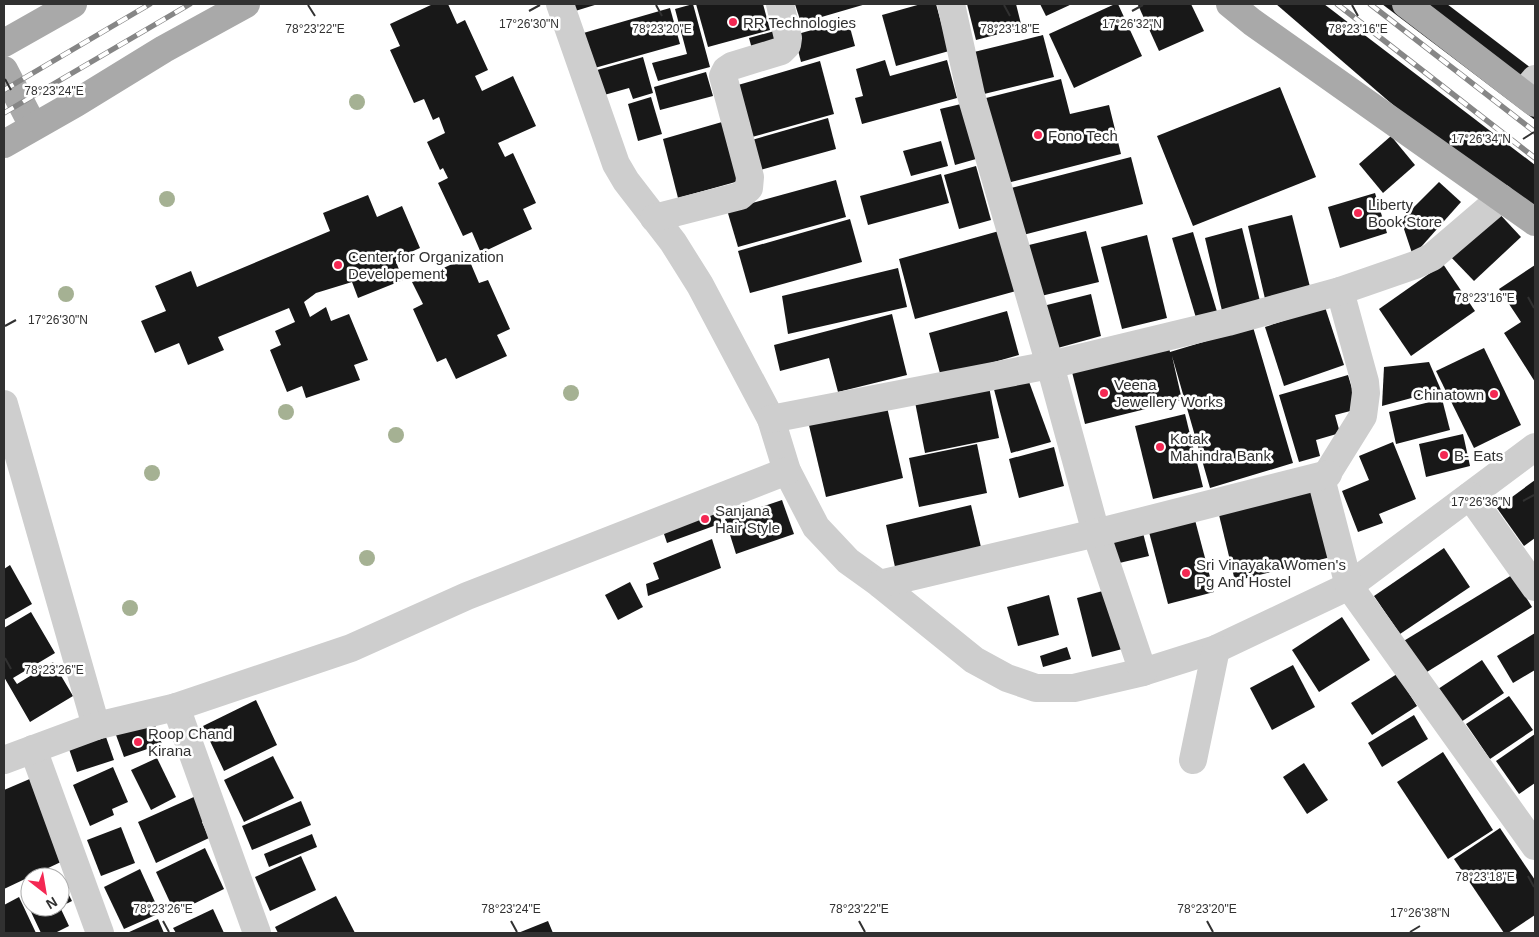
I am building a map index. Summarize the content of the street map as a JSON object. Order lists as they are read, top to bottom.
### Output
{
  "places": [
    "RR Technologies",
    "Fono Tech",
    "Liberty Book Store",
    "Center for Organization Developement",
    "Veena Jewellery Works",
    "Chinatown",
    "Kotak Mahindra Bank",
    "B- Eats",
    "Sanjana Hair Style",
    "Sri Vinayaka Women's Pg And Hostel",
    "Roop Chand Kirana"
  ],
  "north": "bottom right",
  "coordinates": [
    "17°26'30\"N",
    "17°26'32\"N",
    "78°23'22\"E",
    "78°23'20\"E",
    "78°23'18\"E",
    "78°23'16\"E",
    "78°23'24\"E",
    "17°26'34\"N",
    "17°26'36\"N",
    "78°23'26\"E",
    "17°26'38\"N"
  ]
}
